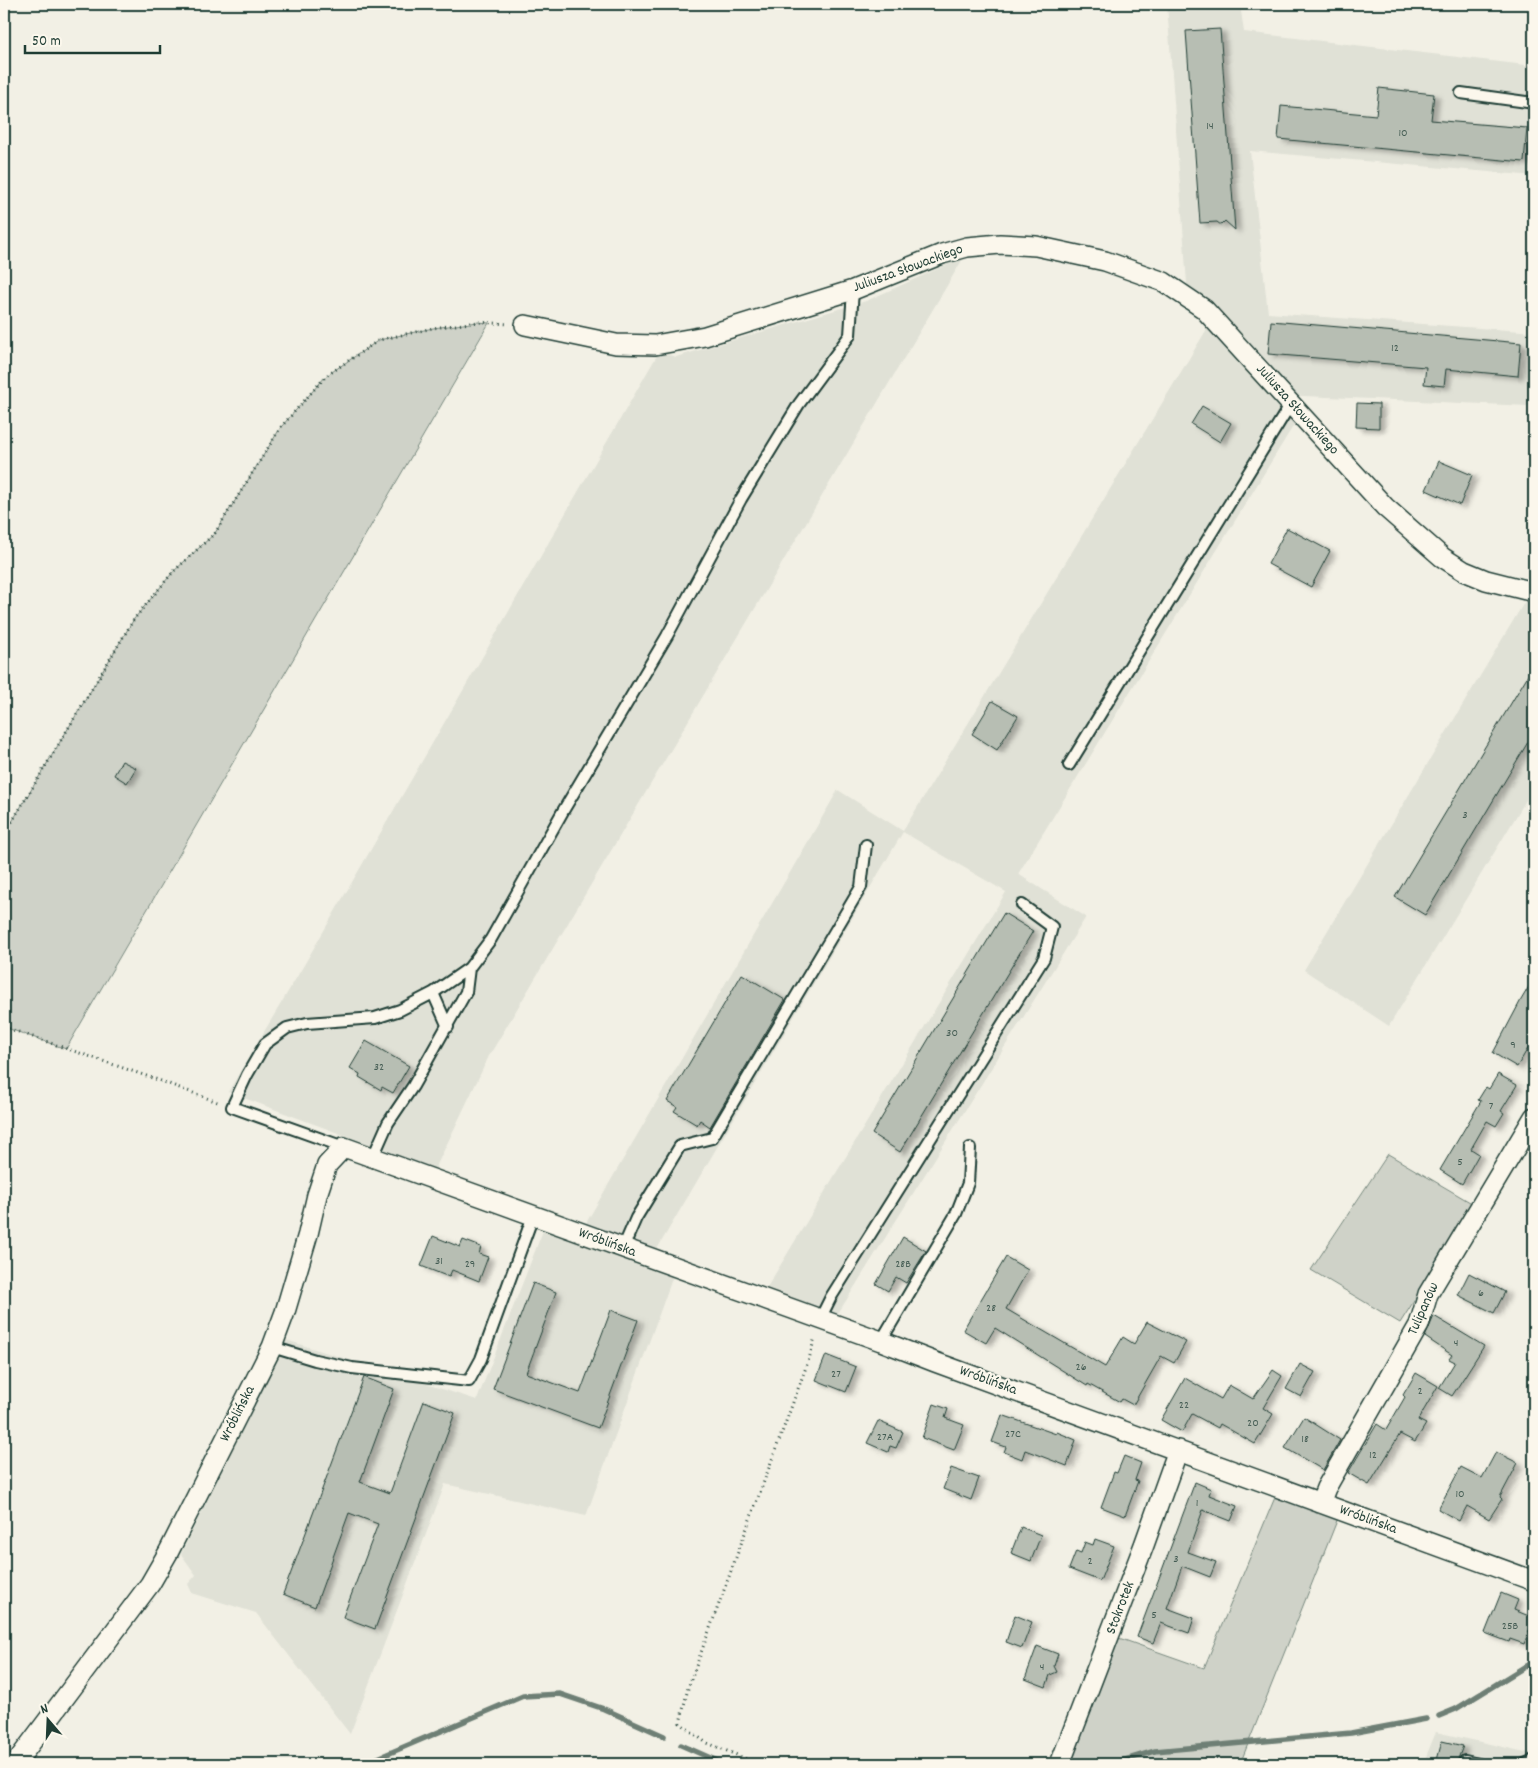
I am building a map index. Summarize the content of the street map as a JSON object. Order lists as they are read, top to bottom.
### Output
{
  "streets": {
    "street": [
      "Juliusza Słowackiego",
      "Wróblińska",
      "Tulipanów",
      "Stokrotek"
    ]
  },
  "crossings": [
    ["Wróblińska", "Tulipanów"],
    ["Wróblińska", "Stokrotek"]
  ],
  "house_numbers": [
    "14",
    "10",
    "12",
    "3",
    "30",
    "9",
    "32",
    "7",
    "5",
    "31",
    "29",
    "28B",
    "6",
    "28",
    "4",
    "26",
    "27",
    "2",
    "22",
    "20",
    "27C",
    "27A",
    "18",
    "12",
    "10",
    "1",
    "3",
    "2",
    "5",
    "25B",
    "4"
  ],
  "scale_bar": "50 m",
  "north": "top"
}
